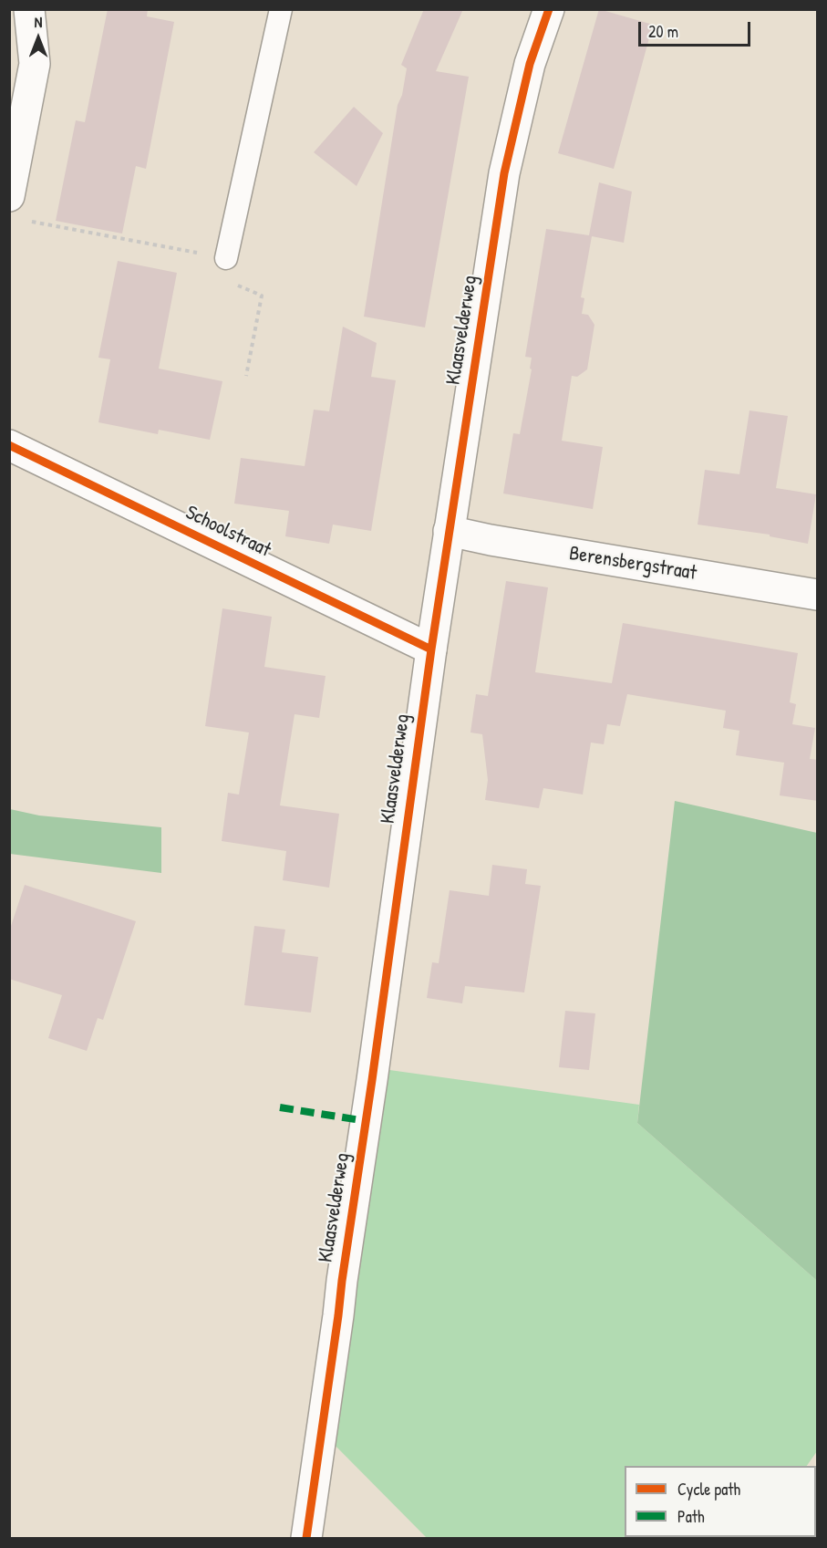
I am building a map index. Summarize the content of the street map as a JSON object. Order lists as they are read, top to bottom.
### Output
{
  "streets": {
    "street": ["Klaasvelderweg", "Schoolstraat", "Berensbergstraat"]
  },
  "crossings": [
    ["Klaasvelderweg", "Schoolstraat"],
    ["Klaasvelderweg", "Berensbergstraat"]
  ],
  "legend": ["Cycle path", "Path"],
  "scale_bar": "20 m",
  "north": "top"
}
